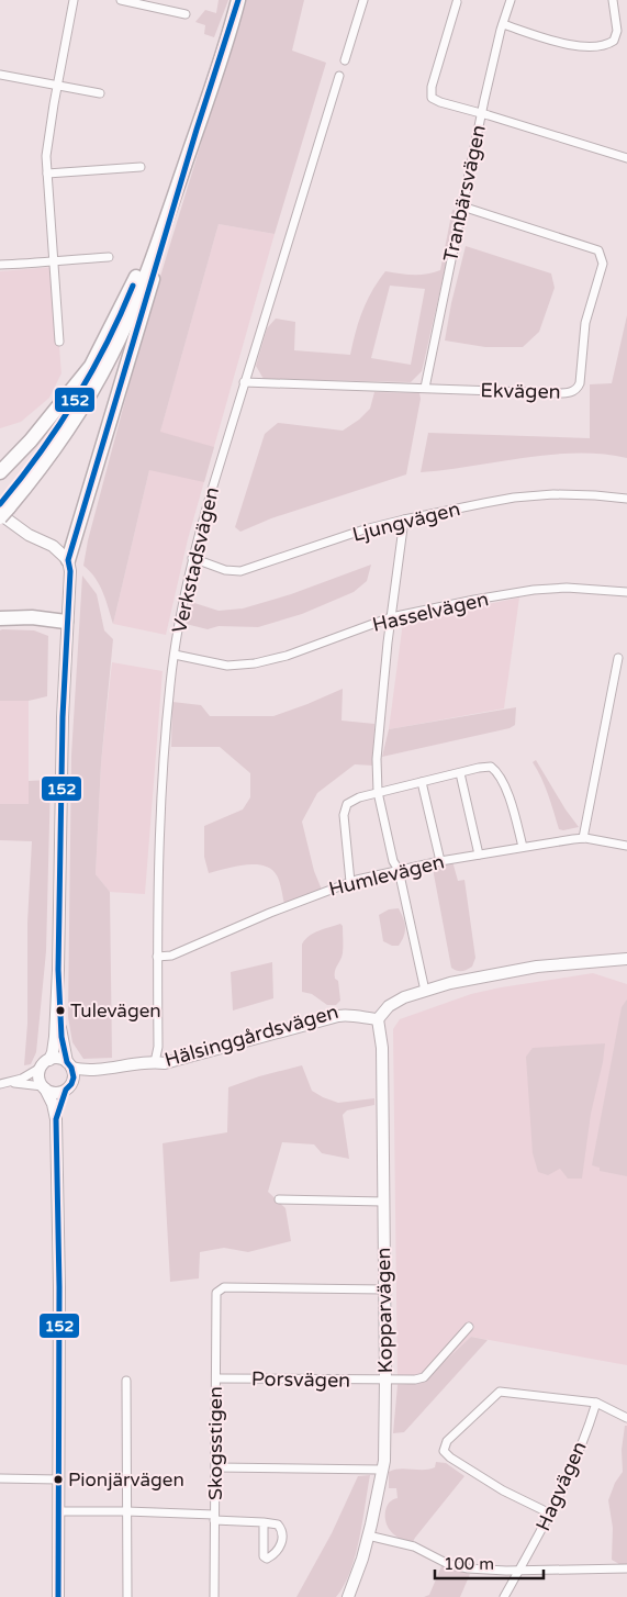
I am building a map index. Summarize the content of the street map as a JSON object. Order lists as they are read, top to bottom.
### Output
{
  "streets": {
    "street": [
      "Tranbärsvägen",
      "Ekvägen",
      "Ljungvägen",
      "Verkstadsvägen",
      "Hasselvägen",
      "Humlevägen",
      "Hälsinggårdsvägen",
      "Kopparvägen",
      "Porsvägen",
      "Skogsstigen",
      "Hagvägen"
    ]
  },
  "crossings": [
    ["Tranbärsvägen", "Ekvägen"],
    ["Ekvägen", "Verkstadsvägen"],
    ["Ljungvägen", "Verkstadsvägen"],
    ["Verkstadsvägen", "Hasselvägen"],
    ["Verkstadsvägen", "Humlevägen"],
    ["Verkstadsvägen", "Hälsinggårdsvägen"],
    ["Hälsinggårdsvägen", "Kopparvägen"],
    ["Kopparvägen", "Porsvägen"],
    ["Kopparvägen", "Skogsstigen"],
    ["Porsvägen", "Skogsstigen"]
  ],
  "places": ["Tulevägen", "Pionjärvägen"],
  "lines": ["transit line 152"],
  "scale_bar": "100 m"
}
